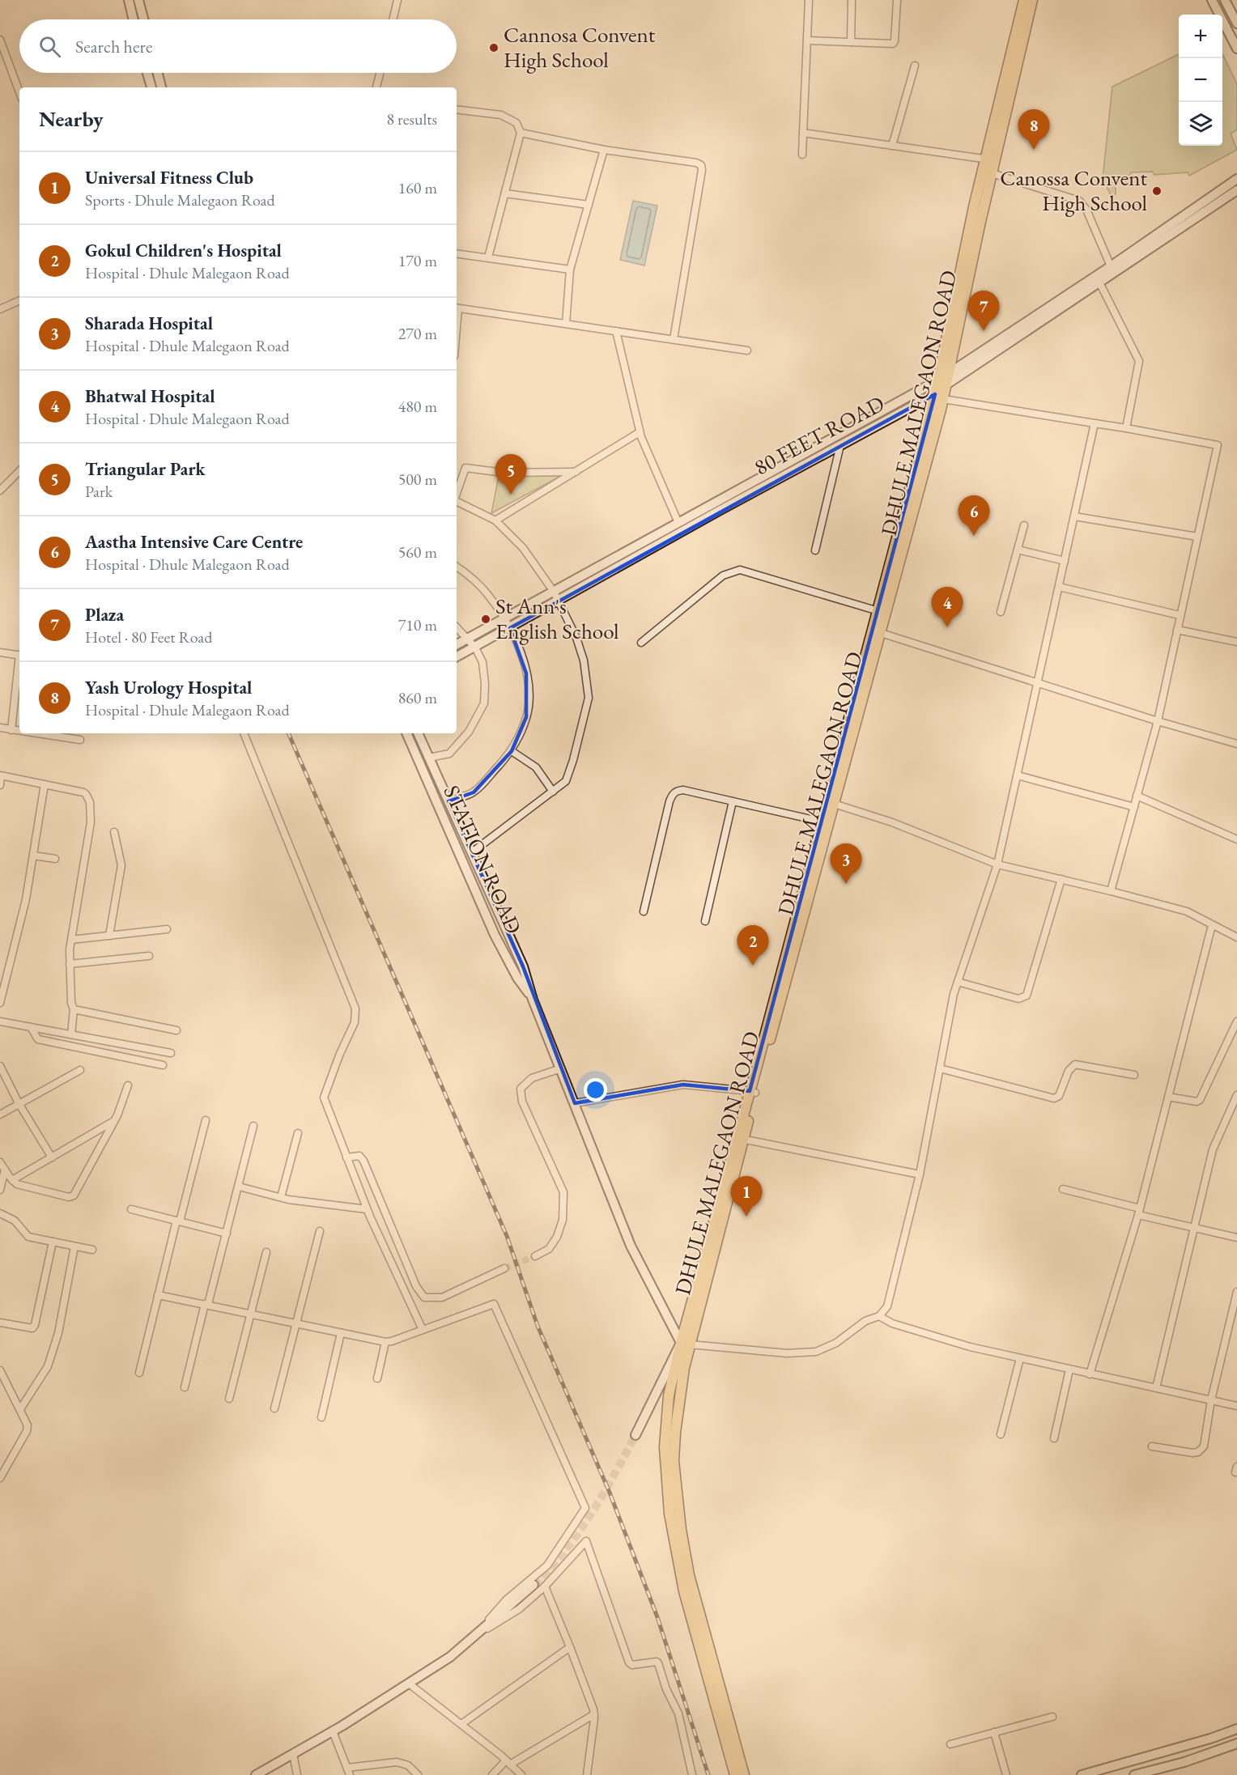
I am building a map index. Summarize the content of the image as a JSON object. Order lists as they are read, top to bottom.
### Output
{
  "streets": {
    "main road": ["DHULE MALEGAON ROAD", "80 FEET ROAD", "STATION ROAD"]
  },
  "crossings": [
    ["DHULE MALEGAON ROAD", "80 FEET ROAD"],
    ["DHULE MALEGAON ROAD", "STATION ROAD"]
  ],
  "places": ["Cannosa Convent High School", "Canossa Convent High School", "St Ann's English School"],
  "page": {
    "map_buttons": ["+", "−"],
    "search": "Search here",
    "heading": ["Nearby", "8 results"],
    "pins": [
      "8",
      "7",
      "5",
      "6",
      "4",
      "3",
      "2",
      "1"
    ],
    "list": [
      {
        "mark": "1",
        "name": "Universal Fitness Club",
        "note": "Sports · Dhule Malegaon Road",
        "value": "160 m"
      },
      {
        "mark": "2",
        "name": "Gokul Children's Hospital",
        "note": "Hospital · Dhule Malegaon Road",
        "value": "170 m"
      },
      {
        "mark": "3",
        "name": "Sharada Hospital",
        "note": "Hospital · Dhule Malegaon Road",
        "value": "270 m"
      },
      {
        "mark": "4",
        "name": "Bhatwal Hospital",
        "note": "Hospital · Dhule Malegaon Road",
        "value": "480 m"
      },
      {
        "mark": "5",
        "name": "Triangular Park",
        "note": "Park",
        "value": "500 m"
      },
      {
        "mark": "6",
        "name": "Aastha Intensive Care Centre",
        "note": "Hospital · Dhule Malegaon Road",
        "value": "560 m"
      },
      {
        "mark": "7",
        "name": "Plaza",
        "note": "Hotel · 80 Feet Road",
        "value": "710 m"
      },
      {
        "mark": "8",
        "name": "Yash Urology Hospital",
        "note": "Hospital · Dhule Malegaon Road",
        "value": "860 m"
      }
    ]
  }
}
